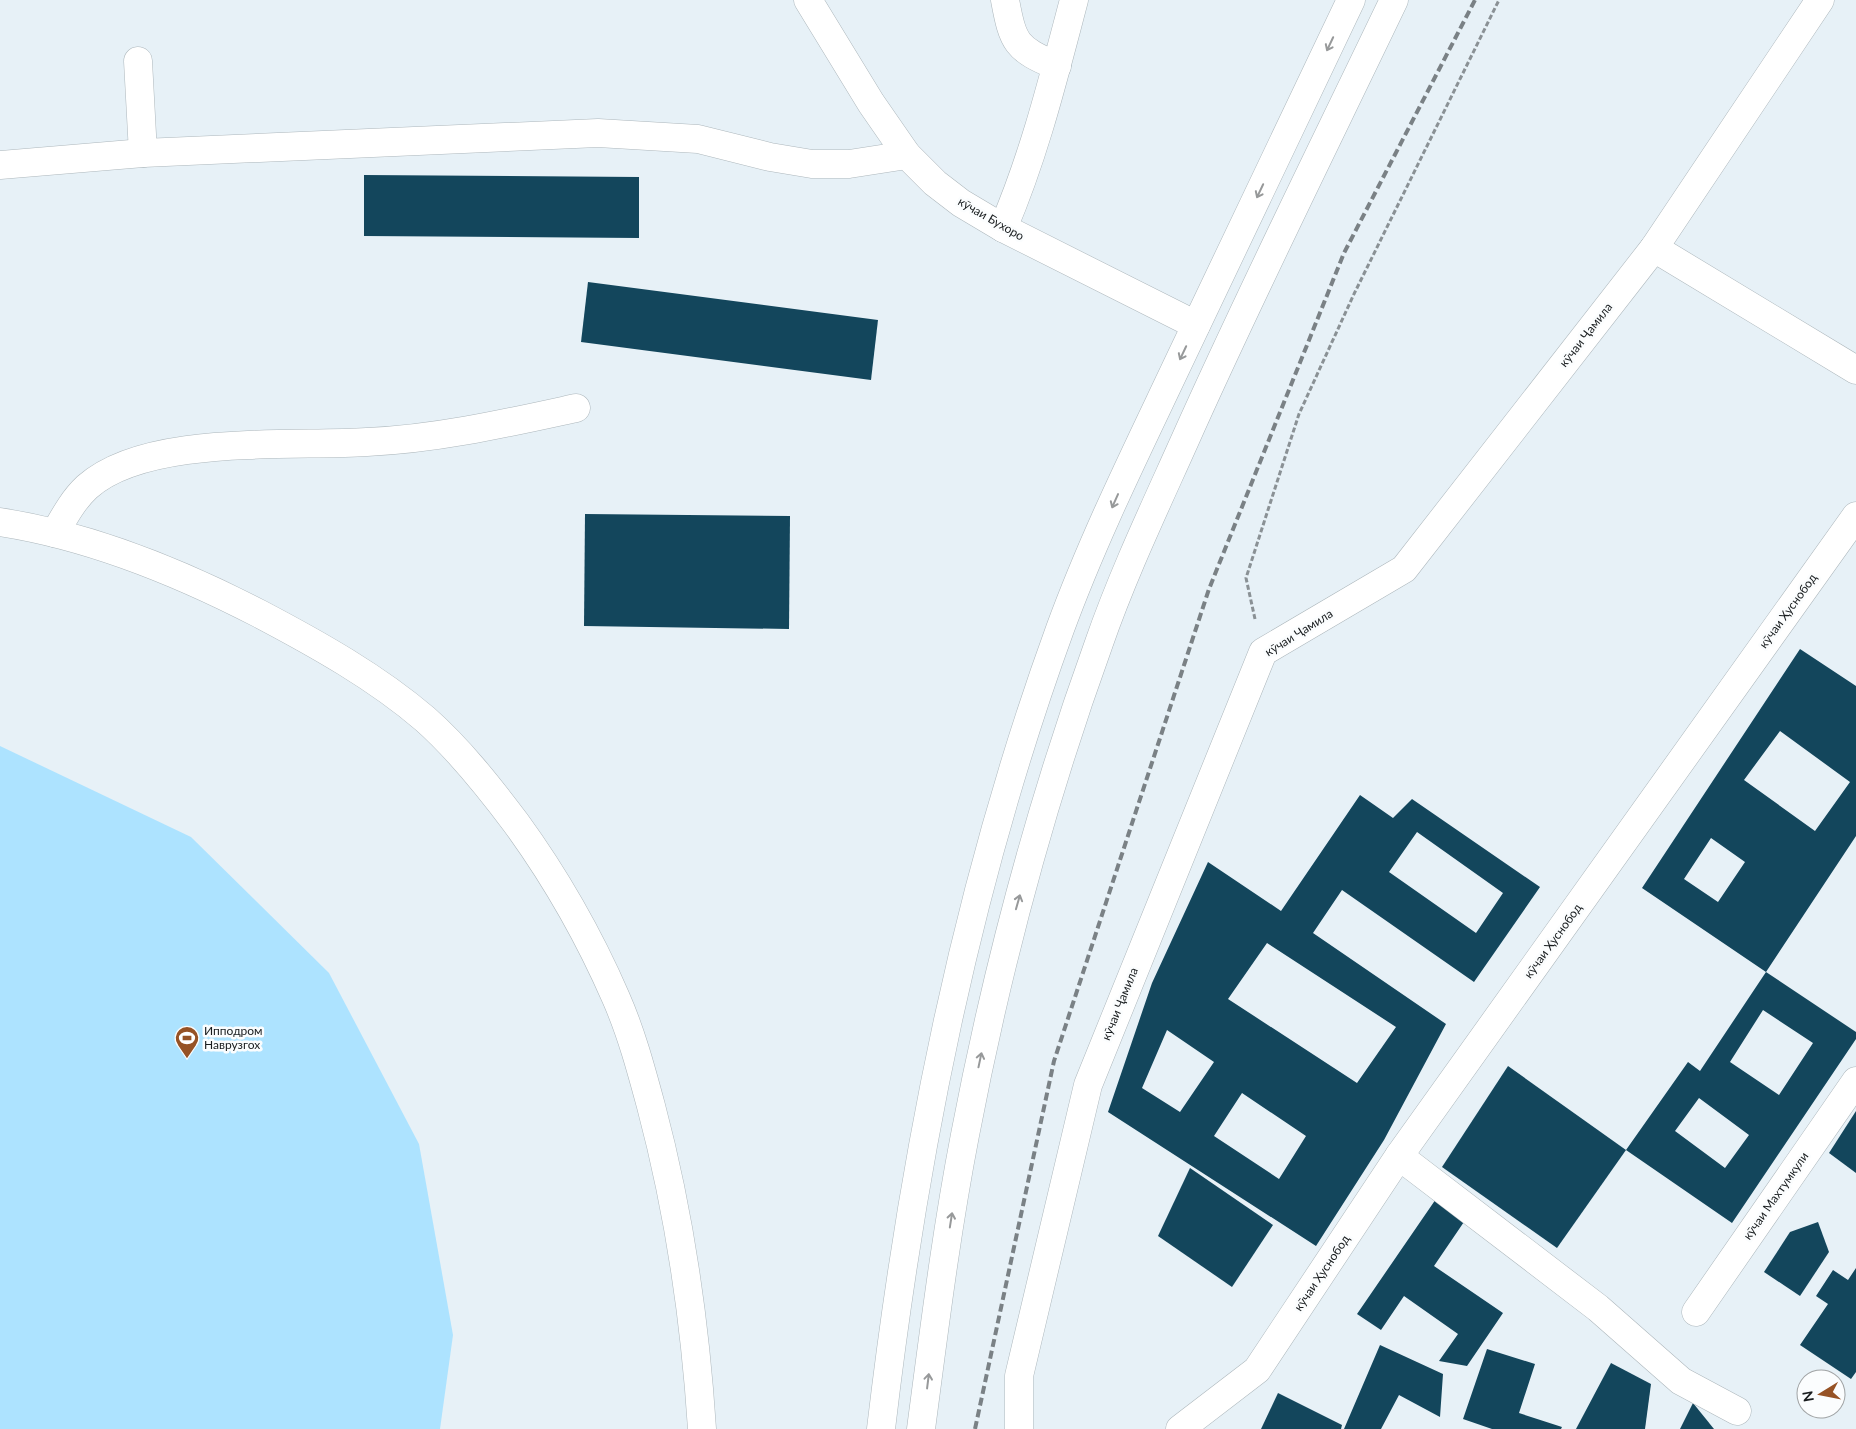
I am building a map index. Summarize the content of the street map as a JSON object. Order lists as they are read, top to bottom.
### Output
{
  "streets": {
    "street": [
      "кӯчаи Бухоро",
      "кӯчаи Ҷамила",
      "кӯчаи Ҳуснобод",
      "кӯчаи Махтумкули"
    ]
  },
  "places": {
    "sports": ["Ипподром Наврузгох"]
  },
  "north": "left"
}
